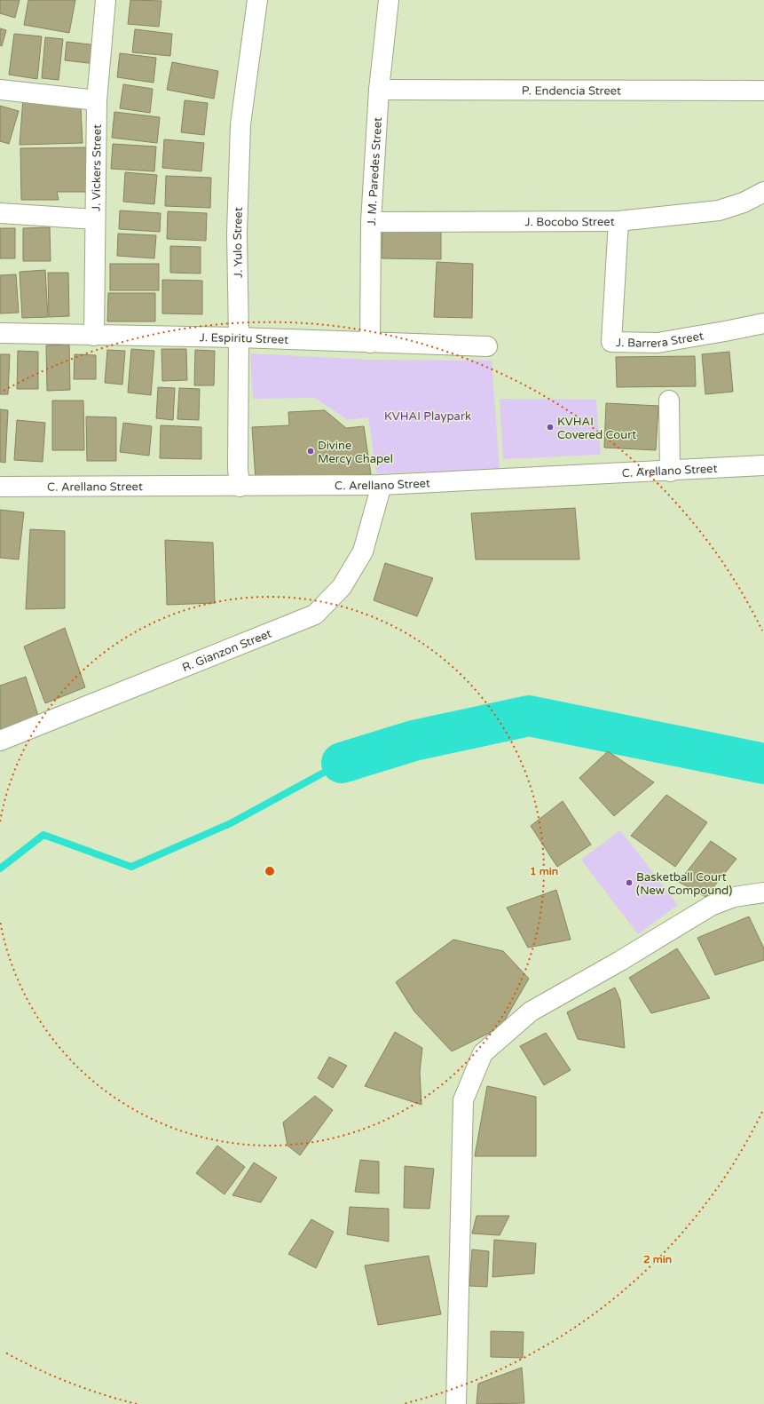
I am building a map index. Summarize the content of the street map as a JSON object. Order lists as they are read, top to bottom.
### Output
{
  "streets": {
    "street": [
      "P. Endencia Street",
      "J. Vickers Street",
      "J. M. Paredes Street",
      "J. Bocobo Street",
      "J. Yulo Street",
      "J. Barrera Street",
      "J. Espiritu Street",
      "C. Arellano Street",
      "R. Gianzon Street"
    ]
  },
  "crossings": [
    ["P. Endencia Street", "J. M. Paredes Street"],
    ["J. Vickers Street", "J. Espiritu Street"],
    ["J. M. Paredes Street", "J. Bocobo Street"],
    ["J. M. Paredes Street", "J. Espiritu Street"],
    ["J. Bocobo Street", "J. Barrera Street"],
    ["J. Yulo Street", "J. Espiritu Street"],
    ["J. Yulo Street", "C. Arellano Street"],
    ["C. Arellano Street", "R. Gianzon Street"]
  ],
  "parks": ["KVHAI Playpark"],
  "places": ["KVHAI Covered Court", "Divine Mercy Chapel", "Basketball Court (New Compound)"],
  "rings": ["1 min", "2 min"]
}
